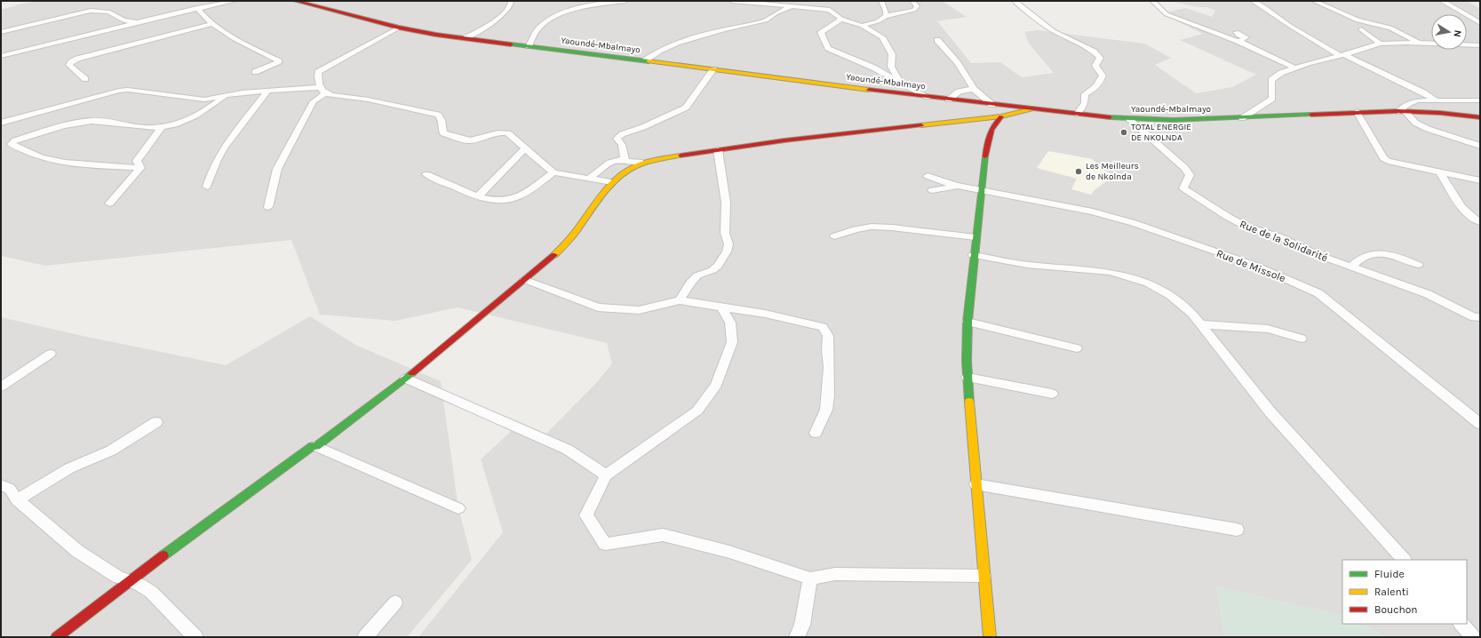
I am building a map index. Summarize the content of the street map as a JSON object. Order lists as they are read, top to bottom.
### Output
{
  "streets": {
    "main road": ["Yaoundé-Mbalmayo"],
    "street": ["Rue de la Solidarité", "Rue de Missole"]
  },
  "crossings": [
    ["Yaoundé-Mbalmayo", "Rue de la Solidarité"]
  ],
  "places": ["TOTAL ENERGIE DE NKOLNDA", "Les Meilleurs de Nkolnda"],
  "legend": ["Fluide", "Ralenti", "Bouchon"],
  "north": "right"
}
